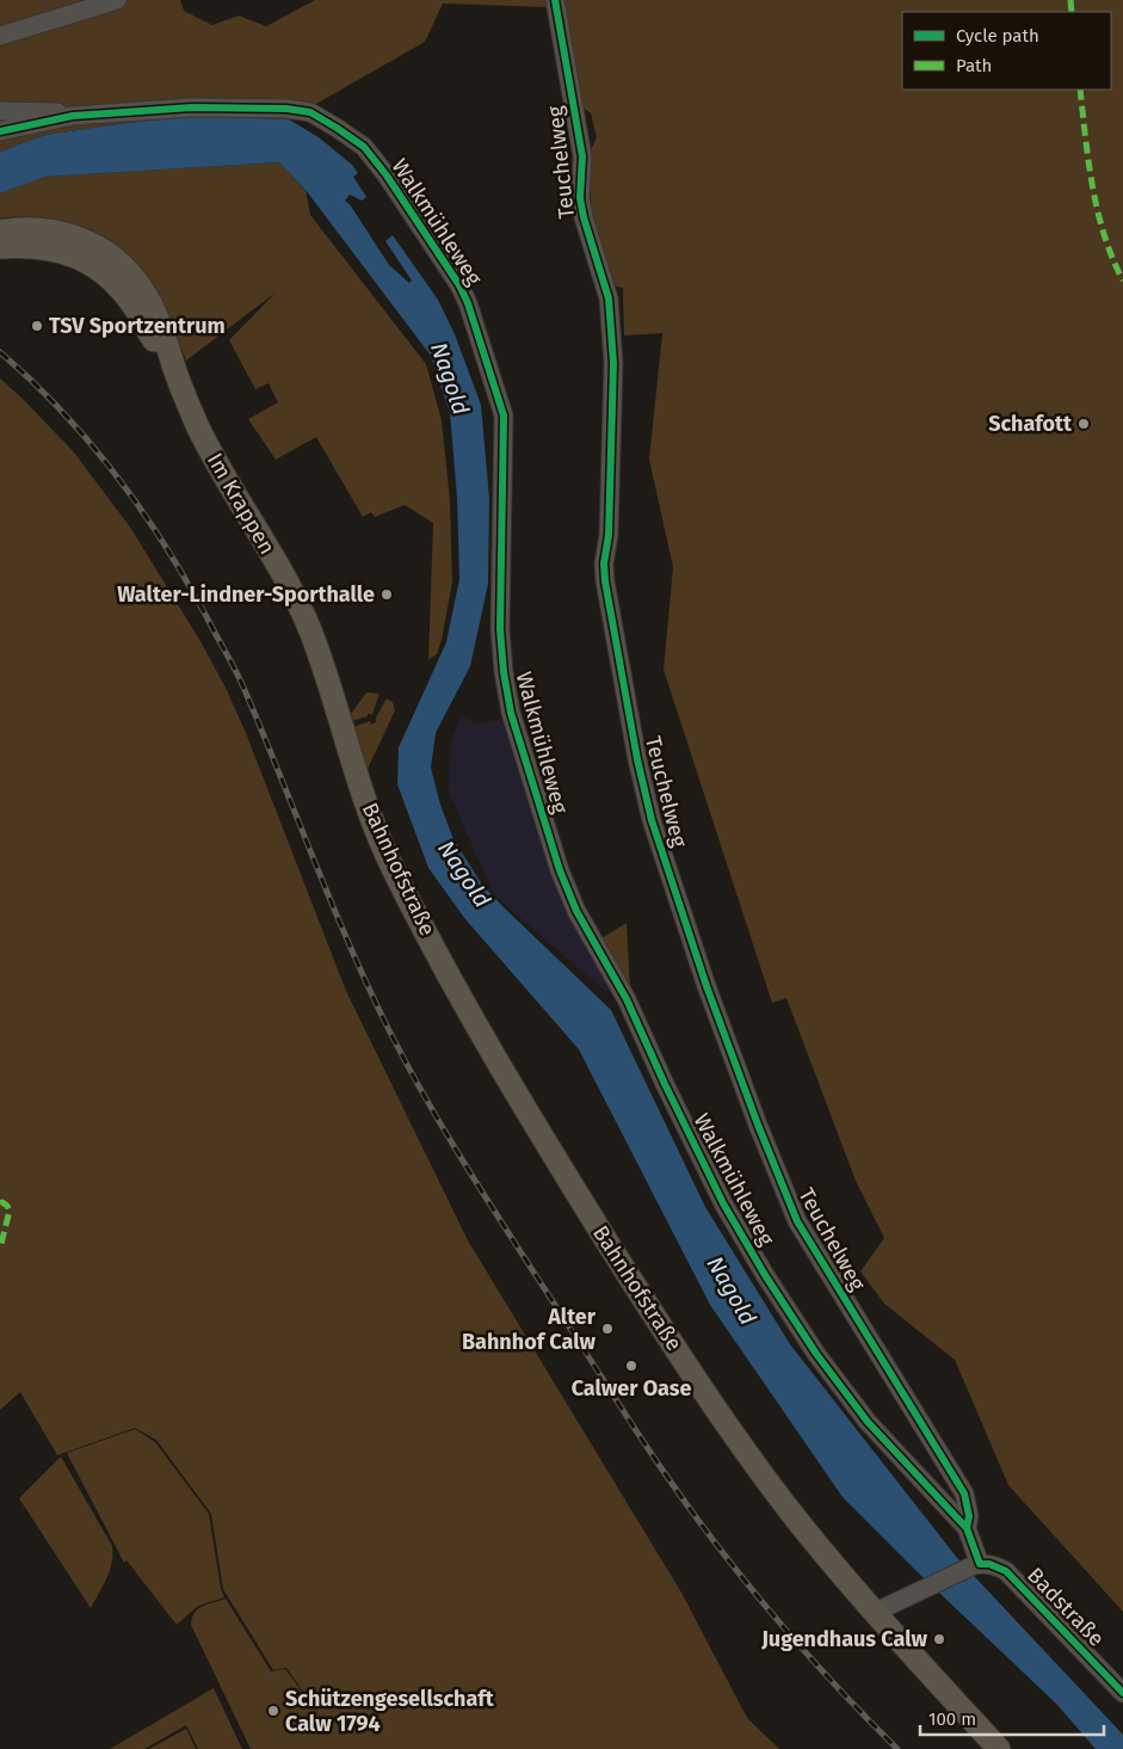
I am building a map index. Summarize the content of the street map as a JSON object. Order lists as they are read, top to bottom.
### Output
{
  "streets": {
    "main road": ["Im Krappen", "Bahnhofstraße"],
    "street": ["Teuchelweg", "Walkmühleweg", "Badstraße"]
  },
  "crossings": [
    ["Teuchelweg", "Walkmühleweg"],
    ["Walkmühleweg", "Badstraße"],
    ["Im Krappen", "Bahnhofstraße"]
  ],
  "water": ["Nagold"],
  "places": [
    "TSV Sportzentrum",
    "Schafott",
    "Walter-Lindner-Sporthalle",
    "Alter Bahnhof Calw",
    "Calwer Oase",
    "Jugendhaus Calw",
    "Schützengesellschaft Calw 1794"
  ],
  "legend": ["Cycle path", "Path"],
  "scale_bar": "100 m"
}
